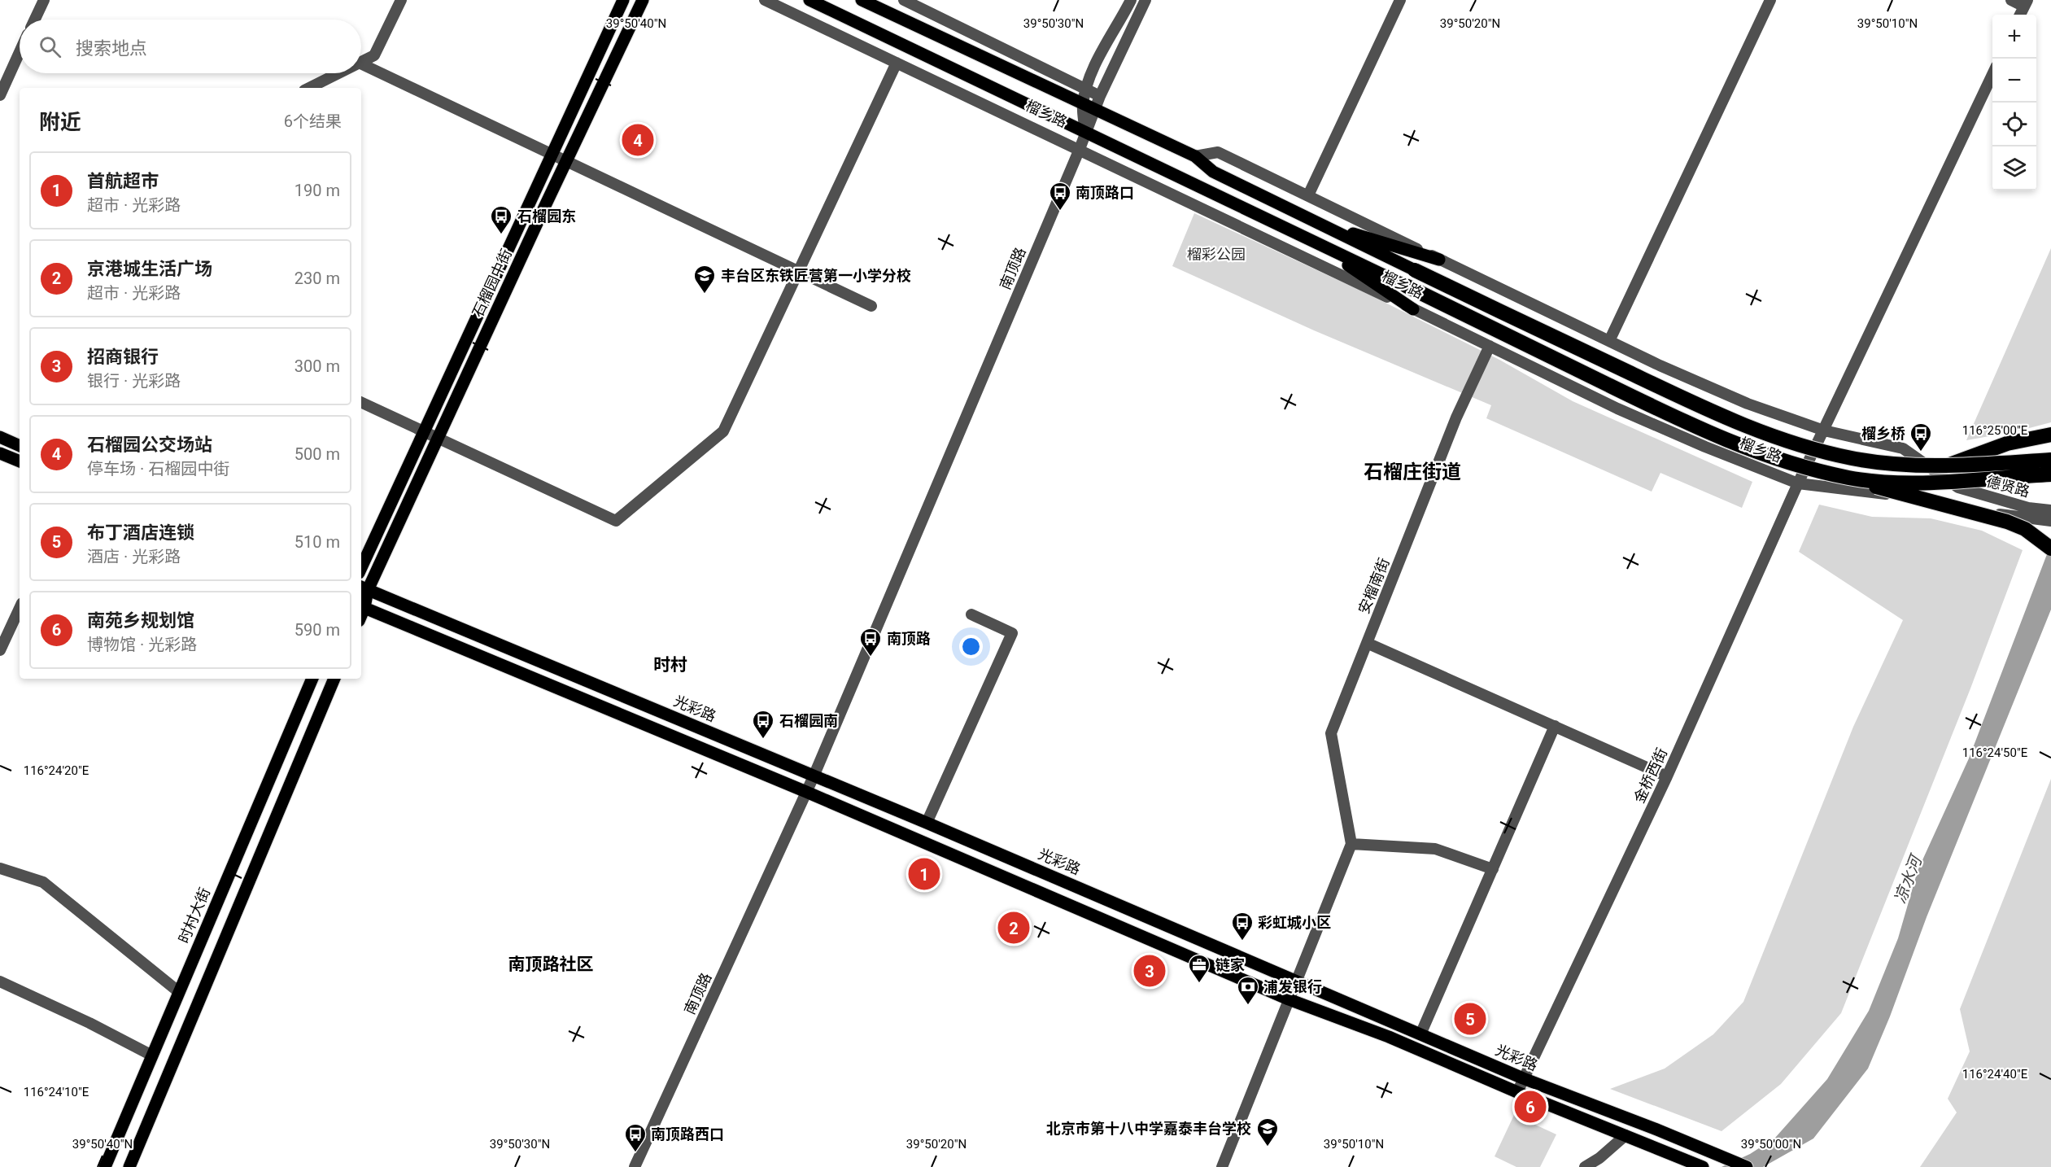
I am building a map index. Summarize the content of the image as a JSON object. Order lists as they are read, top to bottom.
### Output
{
  "streets": {
    "highway": ["榴乡路"],
    "main road": ["石榴园中街", "光彩路", "时村大街"],
    "street": [
      "南顶路",
      "德贤路",
      "安榴南街",
      "金桥西街"
    ]
  },
  "crossings": [
    ["榴乡路", "南顶路"],
    ["榴乡路", "安榴南街"],
    ["榴乡路", "金桥西街"],
    ["南顶路", "光彩路"],
    ["石榴园中街", "光彩路"],
    ["德贤路", "金桥西街"],
    ["光彩路", "金桥西街"]
  ],
  "districts": ["石榴庄街道", "时村", "南顶路社区"],
  "water": ["凉水河"],
  "parks": ["榴彩公园"],
  "places": {
    "bus stop": [
      "南顶路口",
      "石榴园东",
      "榴乡桥",
      "南顶路",
      "石榴园南",
      "彩虹城小区",
      "南顶路西口"
    ],
    "school or university": ["丰台区东铁匠营第一小学分校", "北京市第十八中学嘉泰丰台学校"],
    "office": ["链家"],
    "bank": ["浦发银行"]
  },
  "page": {
    "map_buttons": ["+", "−"],
    "search": "搜索地点",
    "heading": ["附近", "6个结果"],
    "pins": [
      "4",
      "1",
      "2",
      "3",
      "5",
      "6"
    ],
    "list": [
      {
        "mark": "1",
        "name": "首航超市",
        "note": "超市 · 光彩路",
        "value": "190 m"
      },
      {
        "mark": "2",
        "name": "京港城生活广场",
        "note": "超市 · 光彩路",
        "value": "230 m"
      },
      {
        "mark": "3",
        "name": "招商银行",
        "note": "银行 · 光彩路",
        "value": "300 m"
      },
      {
        "mark": "4",
        "name": "石榴园公交场站",
        "note": "停车场 · 石榴园中街",
        "value": "500 m"
      },
      {
        "mark": "5",
        "name": "布丁酒店连锁",
        "note": "酒店 · 光彩路",
        "value": "510 m"
      },
      {
        "mark": "6",
        "name": "南苑乡规划馆",
        "note": "博物馆 · 光彩路",
        "value": "590 m"
      }
    ]
  },
  "coordinates": [
    "39°50'40\"N",
    "39°50'30\"N",
    "39°50'20\"N",
    "39°50'10\"N",
    "116°25'00\"E",
    "116°24'50\"E",
    "116°24'20\"E",
    "116°24'40\"E",
    "116°24'10\"E",
    "39°50'00\"N"
  ]
}
